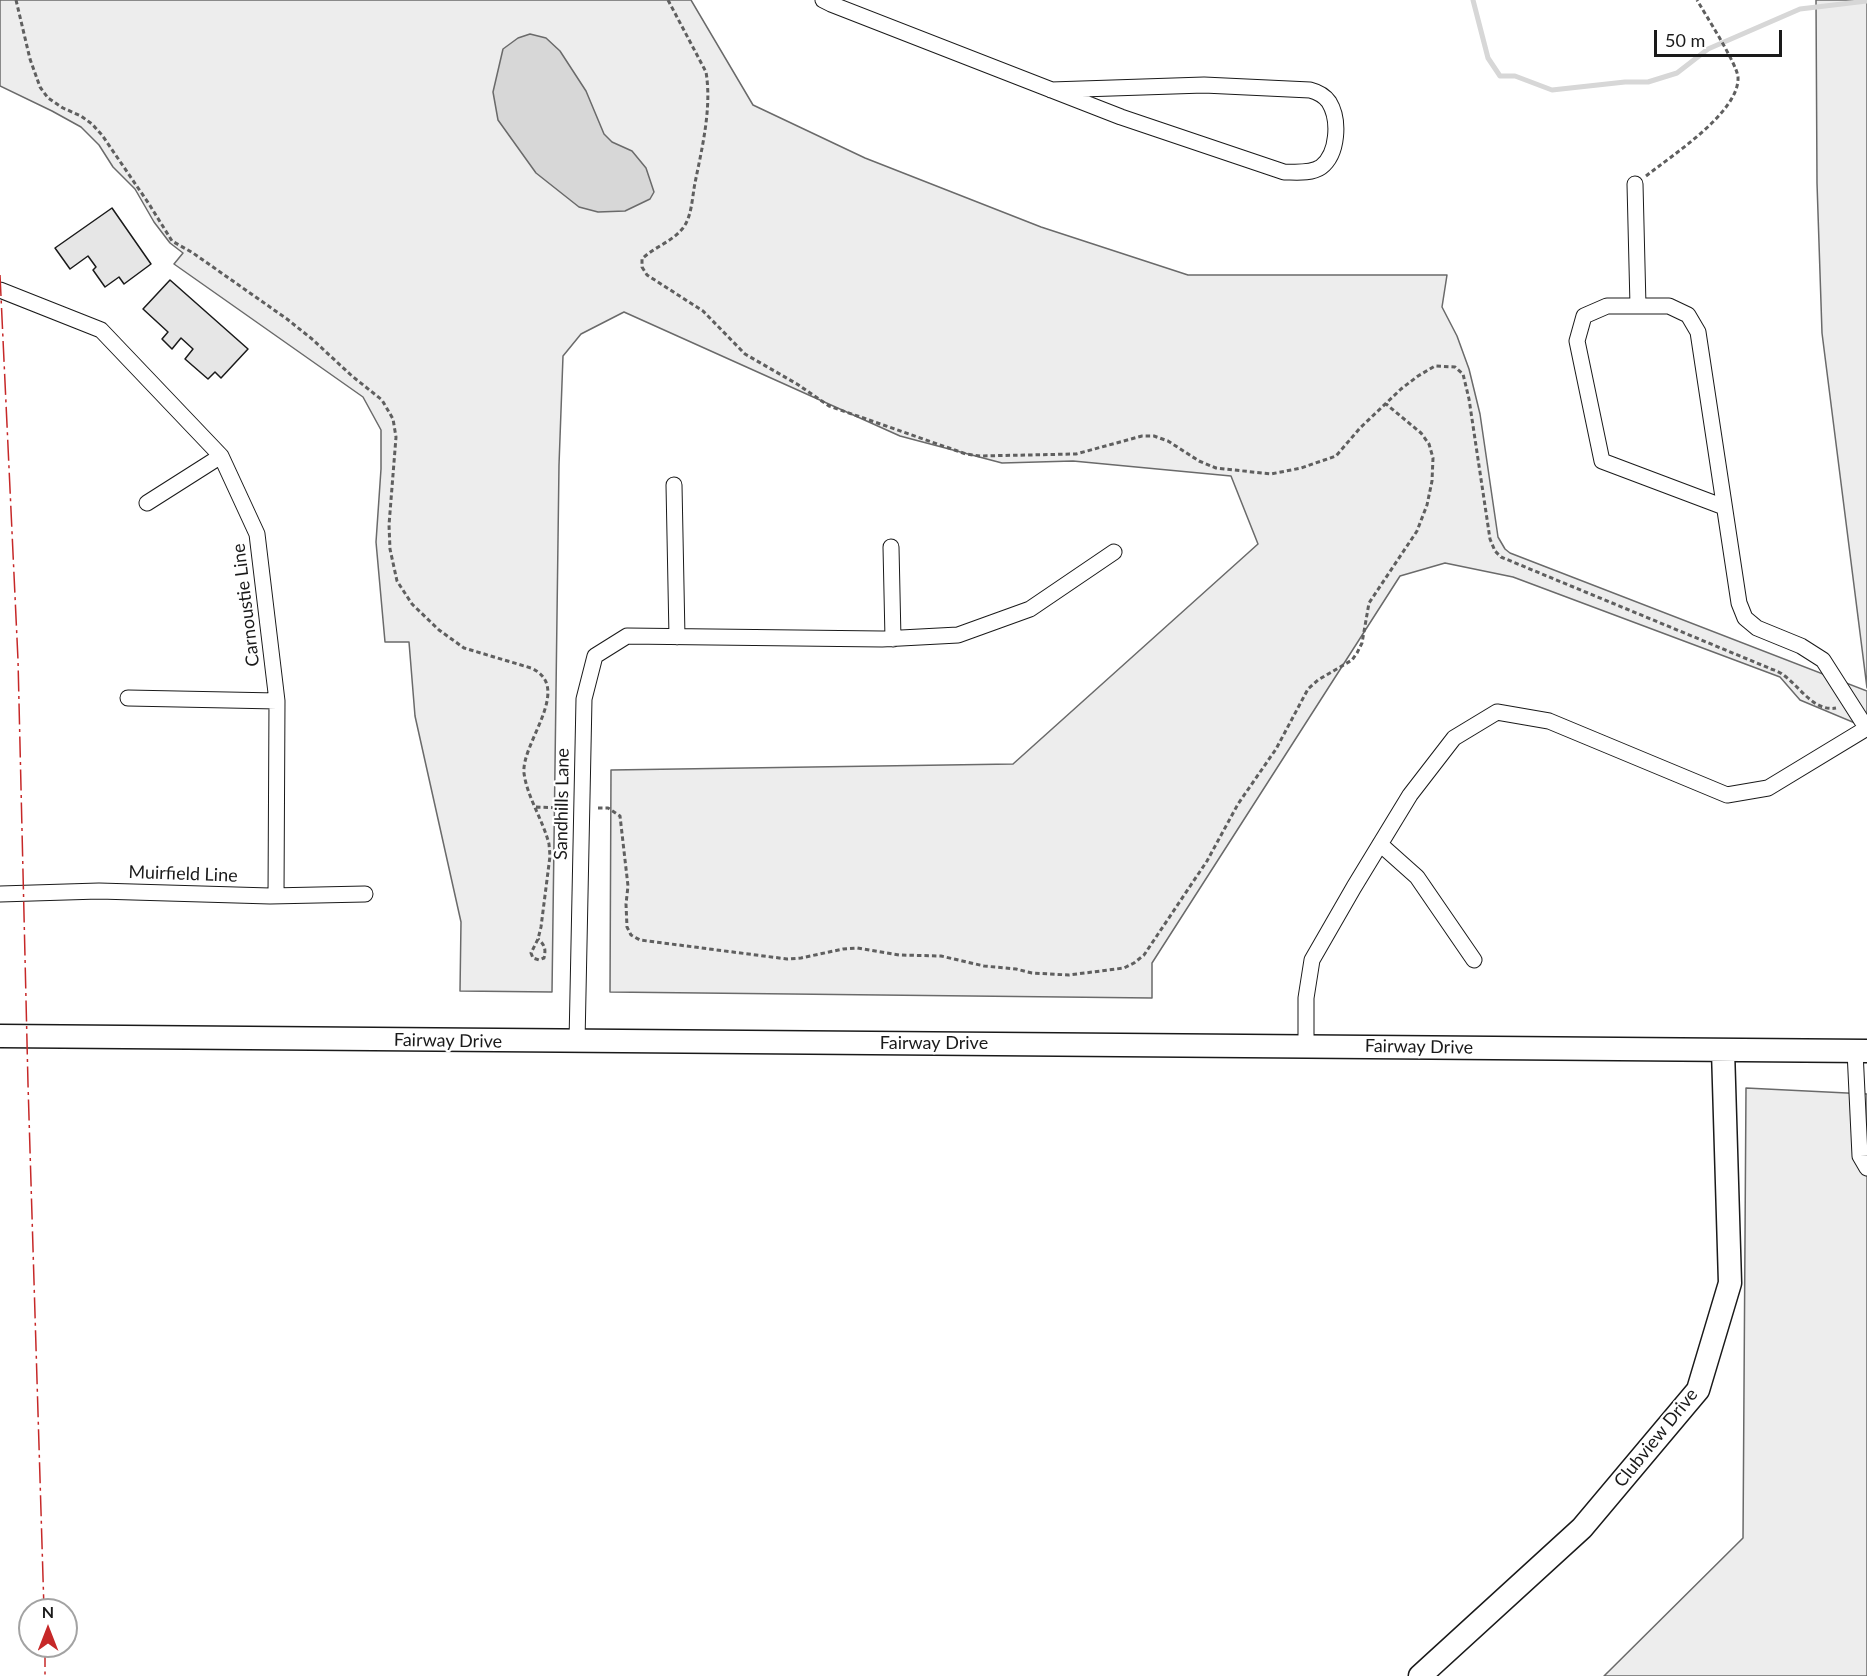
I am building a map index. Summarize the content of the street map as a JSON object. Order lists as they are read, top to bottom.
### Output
{
  "streets": {
    "main road": ["Fairway Drive", "Clubview Drive"],
    "street": ["Carnoustie Line", "Sandhills Lane", "Muirfield Line"]
  },
  "crossings": [
    ["Carnoustie Line", "Muirfield Line"],
    ["Sandhills Lane", "Fairway Drive"],
    ["Fairway Drive", "Clubview Drive"]
  ],
  "scale_bar": "50 m",
  "north": "top"
}
